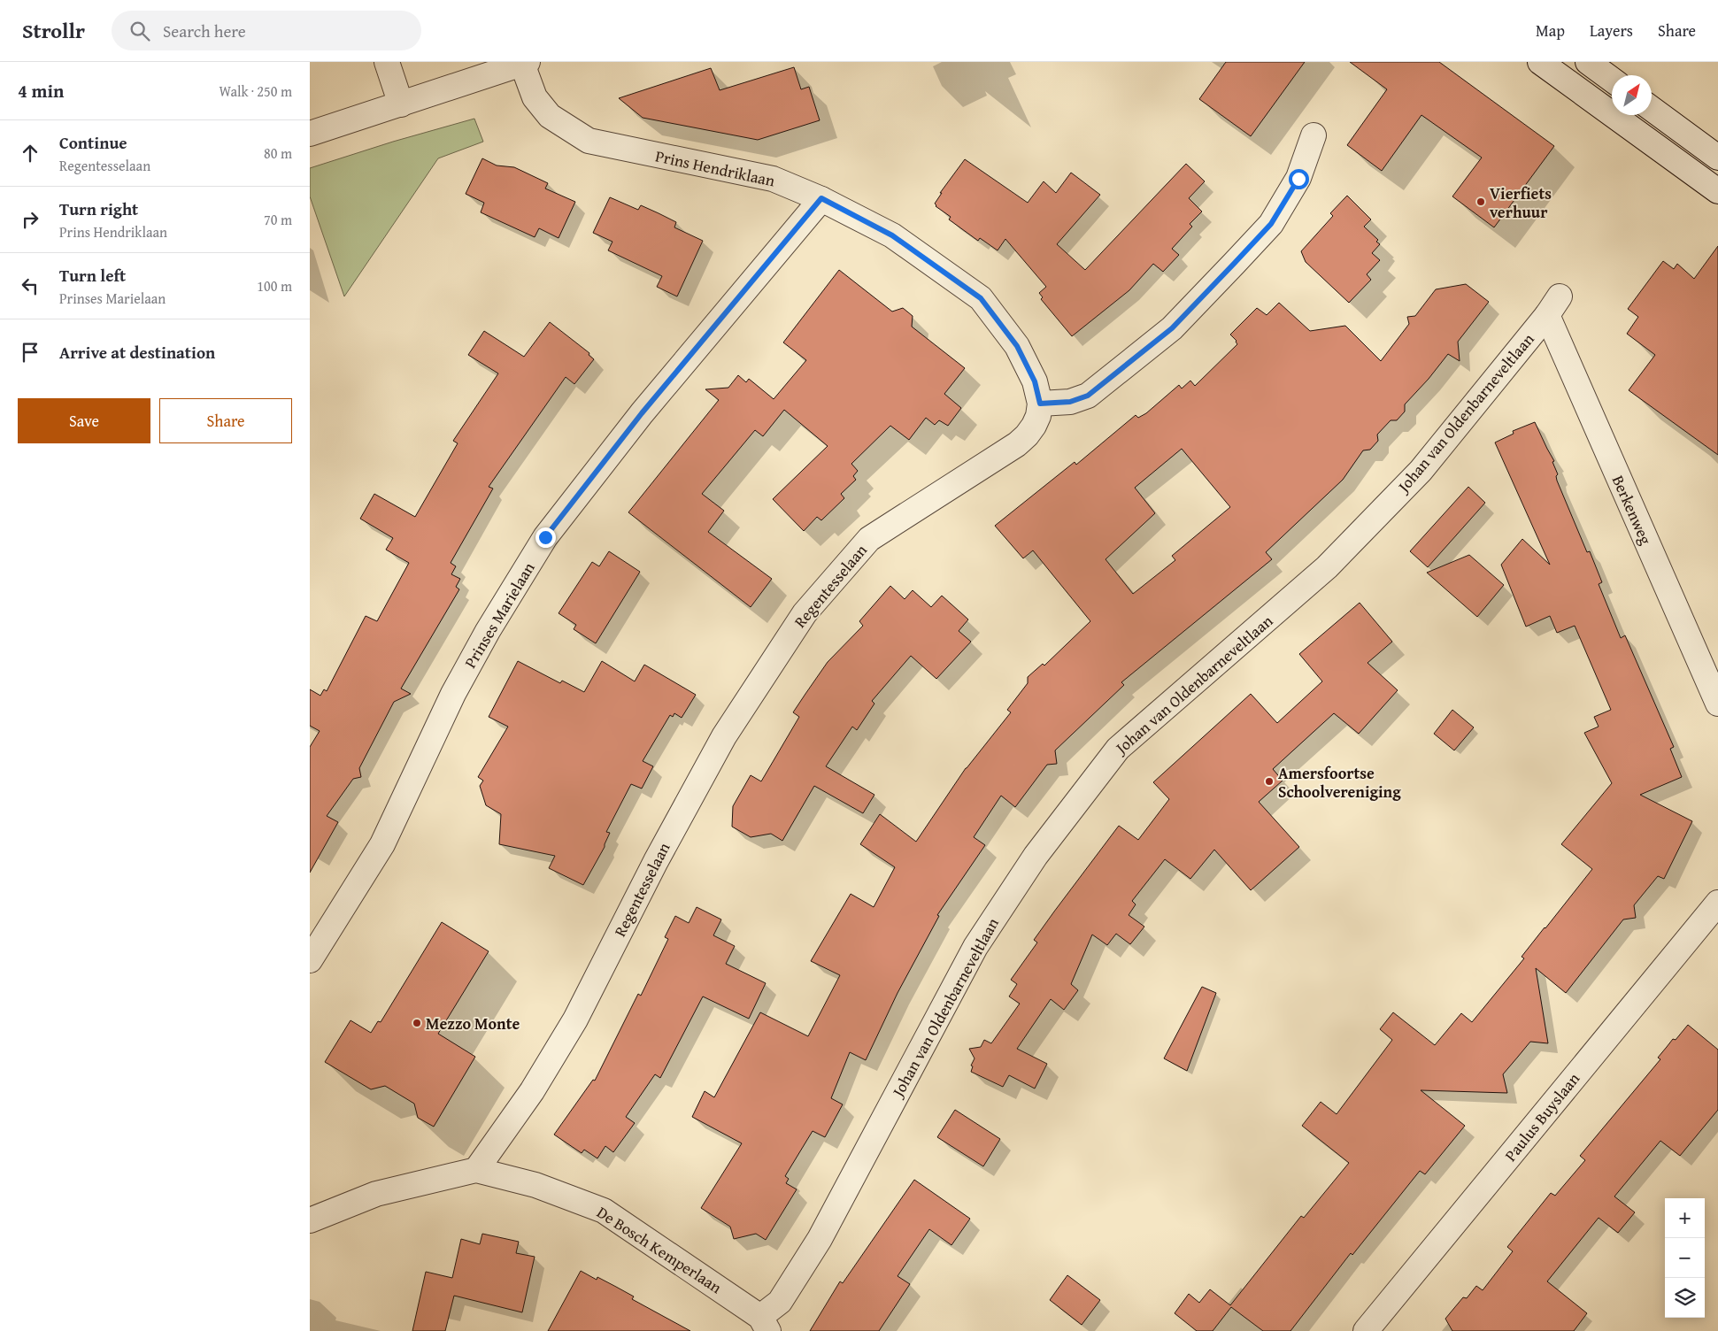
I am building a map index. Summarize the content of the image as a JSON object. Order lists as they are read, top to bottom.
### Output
{
  "streets": {
    "street": [
      "Prins Hendriklaan",
      "Johan van Oldenbarneveltlaan",
      "Berkenweg",
      "Regentesselaan",
      "Prinses Marielaan",
      "Paulus Buyslaan",
      "De Bosch Kemperlaan"
    ]
  },
  "crossings": [
    ["Prins Hendriklaan", "Regentesselaan"],
    ["Prins Hendriklaan", "Prinses Marielaan"],
    ["Johan van Oldenbarneveltlaan", "Berkenweg"],
    ["Johan van Oldenbarneveltlaan", "De Bosch Kemperlaan"],
    ["Regentesselaan", "De Bosch Kemperlaan"]
  ],
  "places": ["Vierfiets verhuur", "Amersfoortse Schoolvereniging", "Mezzo Monte"],
  "north": "top right",
  "page": {
    "header": "Strollr",
    "search": "Search here",
    "nav": ["Map", "Layers", "Share"],
    "heading": ["4 min", "Walk · 250 m"],
    "list": [
      ["Continue", "Regentesselaan", "80 m"],
      ["Turn right", "Prins Hendriklaan", "70 m"],
      ["Turn left", "Prinses Marielaan", "100 m"],
      "Arrive at destination"
    ],
    "buttons": ["Save", "Share"],
    "map_buttons": ["+", "−"]
  }
}
